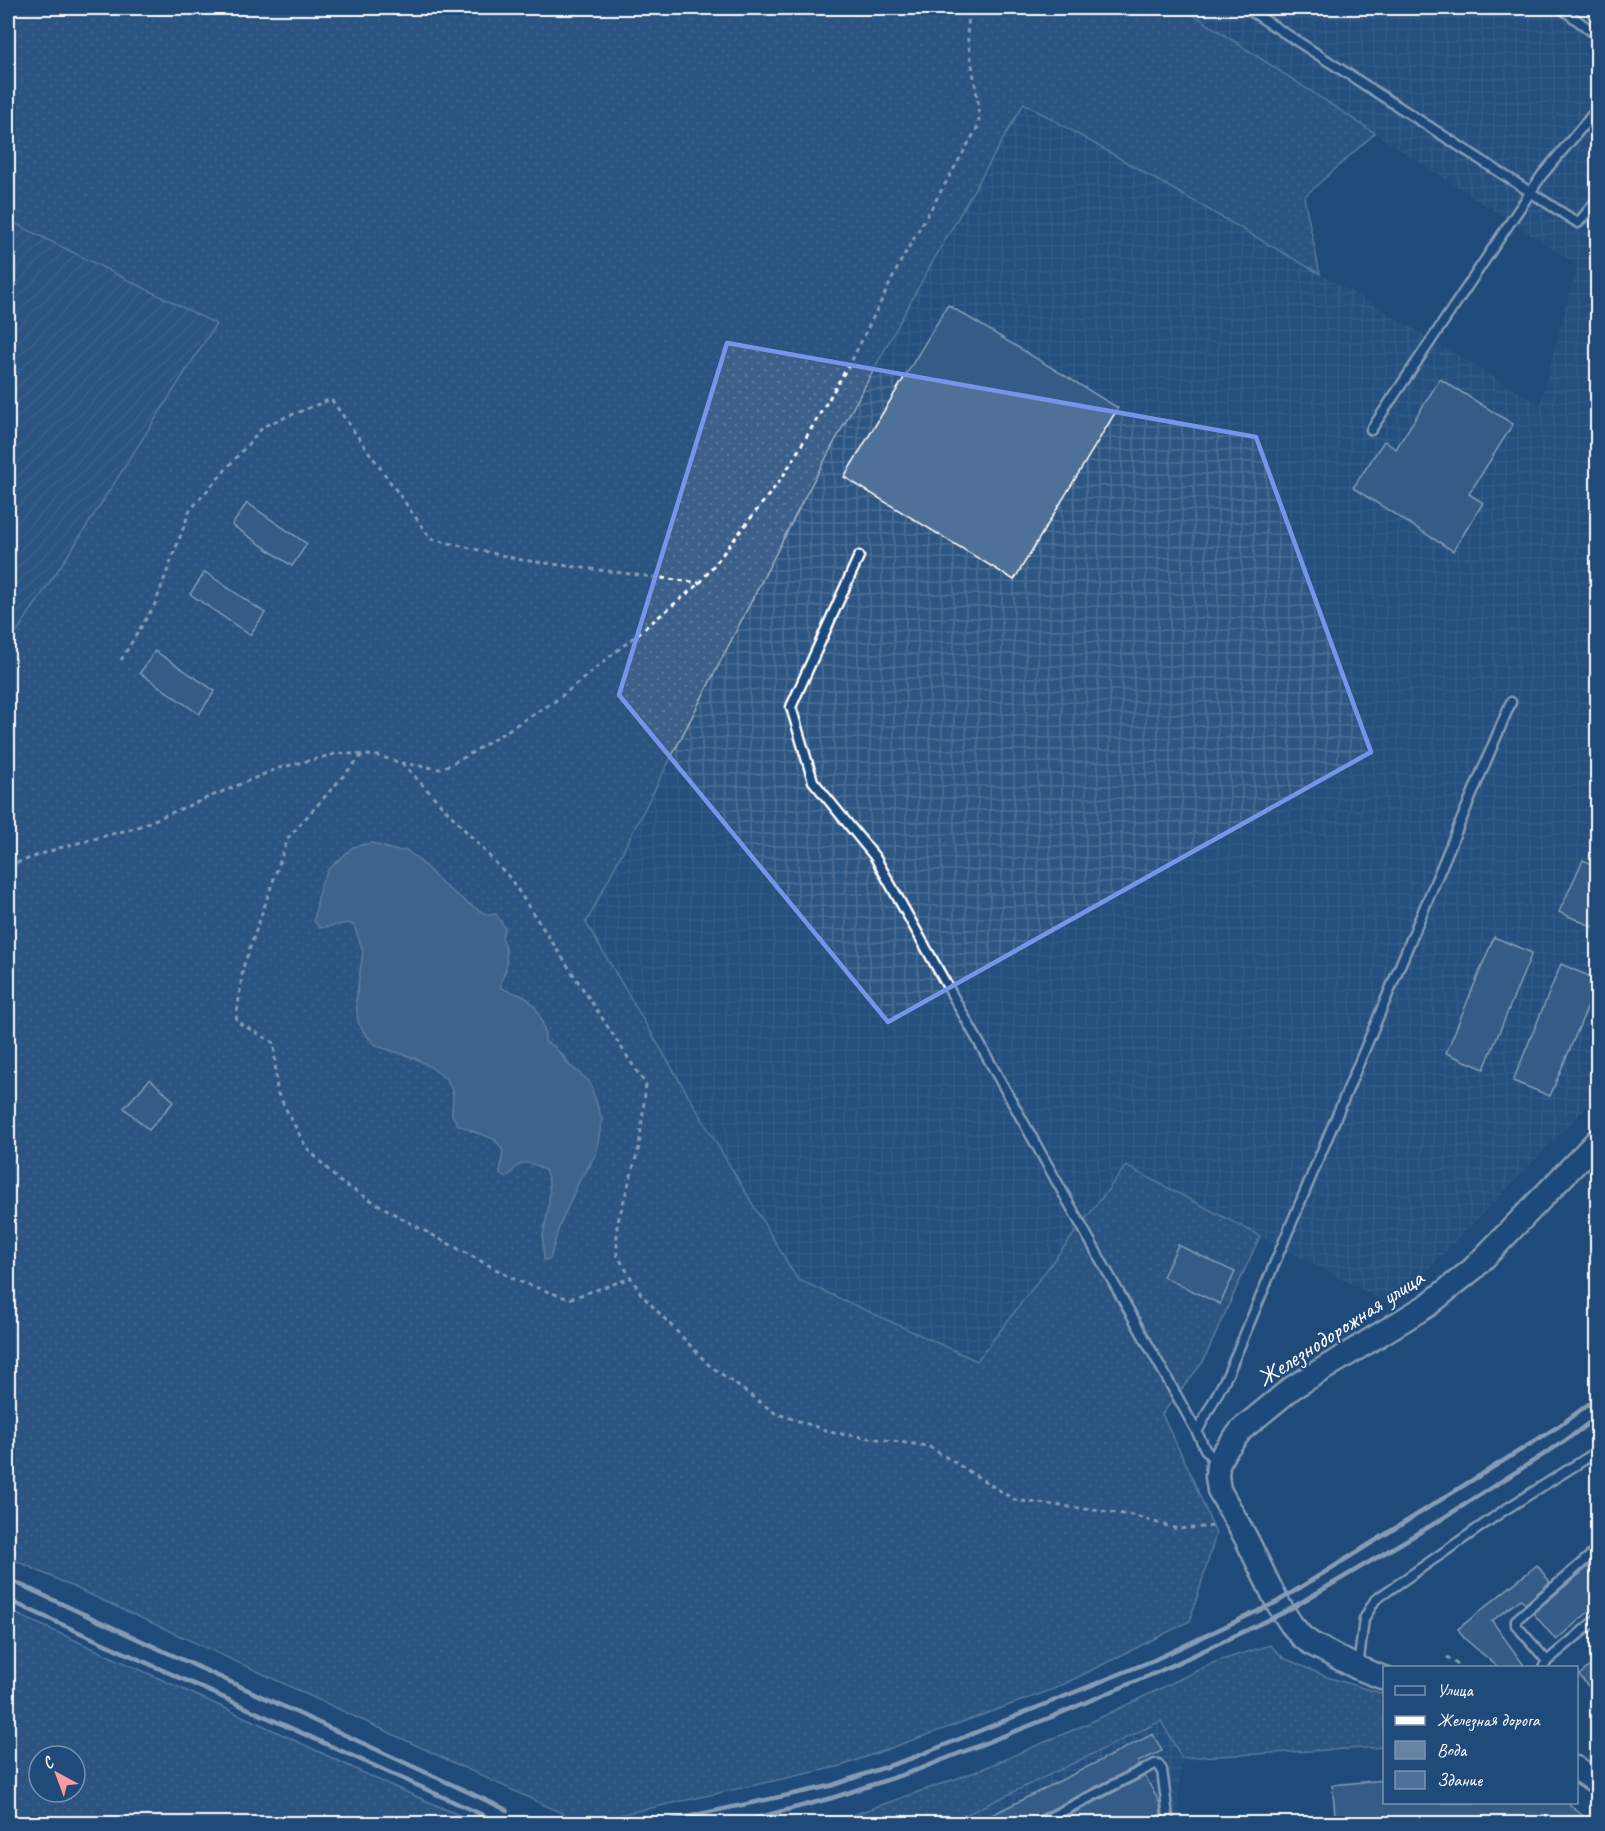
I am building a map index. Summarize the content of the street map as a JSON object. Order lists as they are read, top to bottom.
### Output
{
  "streets": {
    "street": ["Железнодорожная улица"]
  },
  "legend": [
    "Улица",
    "Железная дорога",
    "Вода",
    "Здание"
  ],
  "north": "top left"
}
